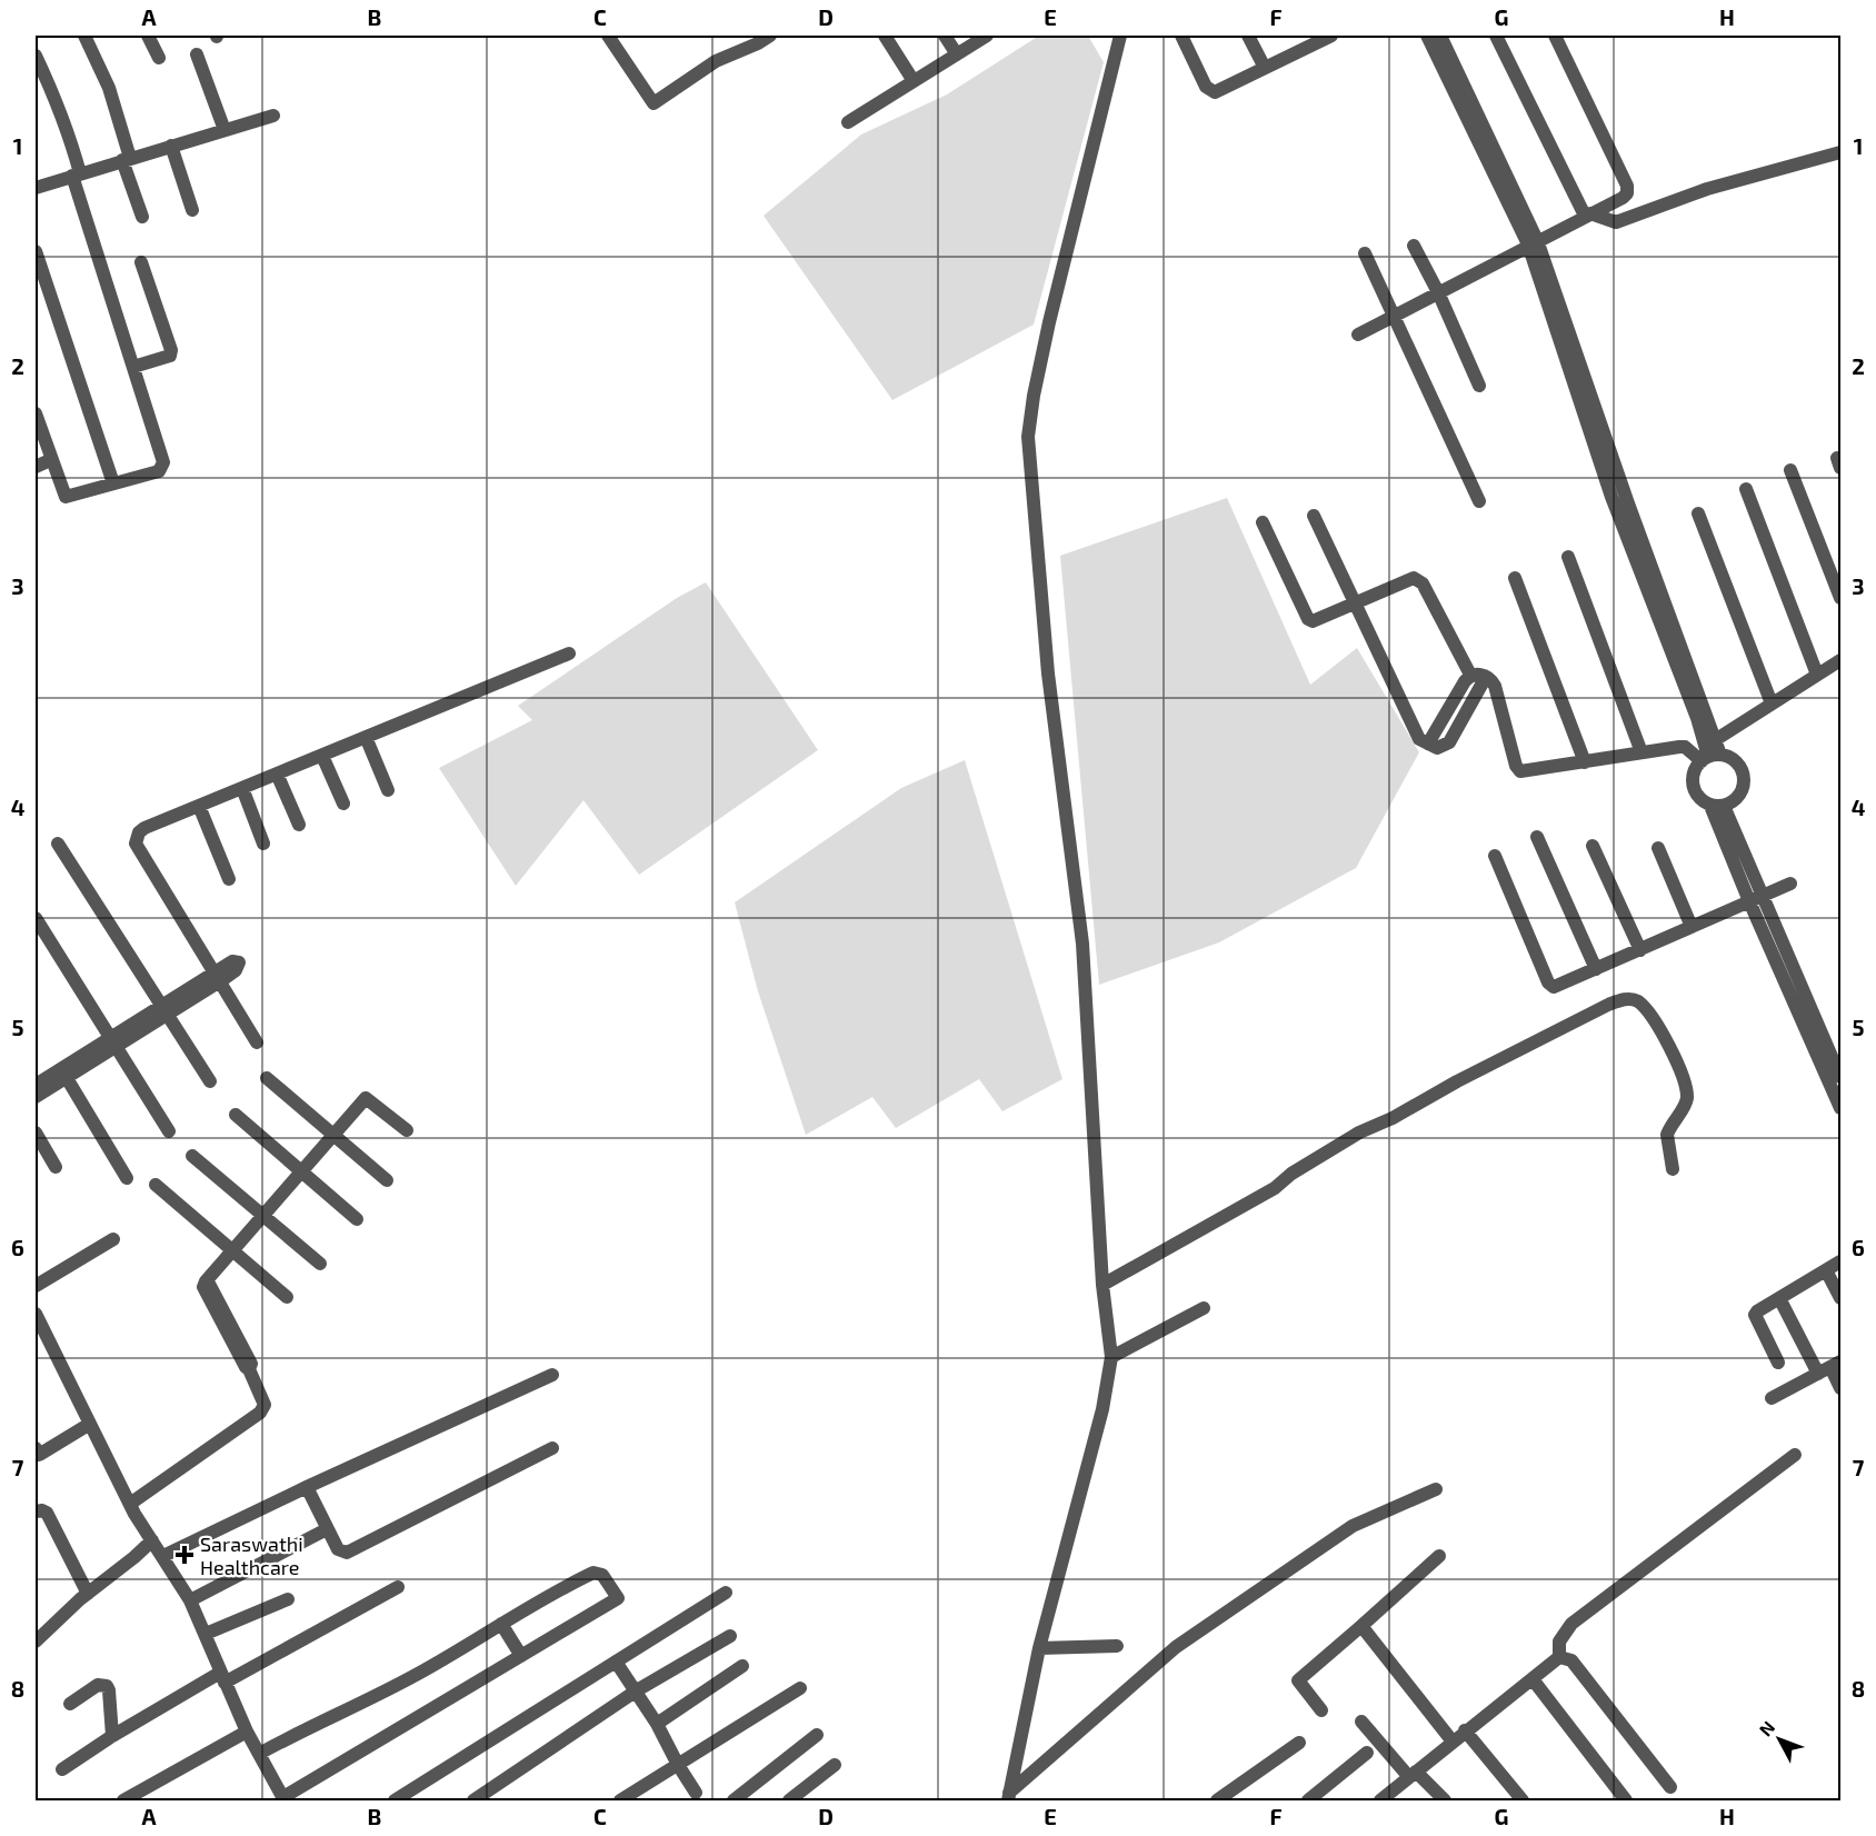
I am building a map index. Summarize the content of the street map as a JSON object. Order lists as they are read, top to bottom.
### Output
{
  "places": {
    "health": ["Saraswathi Healthcare"]
  },
  "north": "top left",
  "grid": {
    "columns": [
      "A",
      "B",
      "C",
      "D",
      "E",
      "F",
      "G",
      "H"
    ],
    "rows": [
      "1",
      "2",
      "3",
      "4",
      "5",
      "6",
      "7",
      "8"
    ]
  }
}
